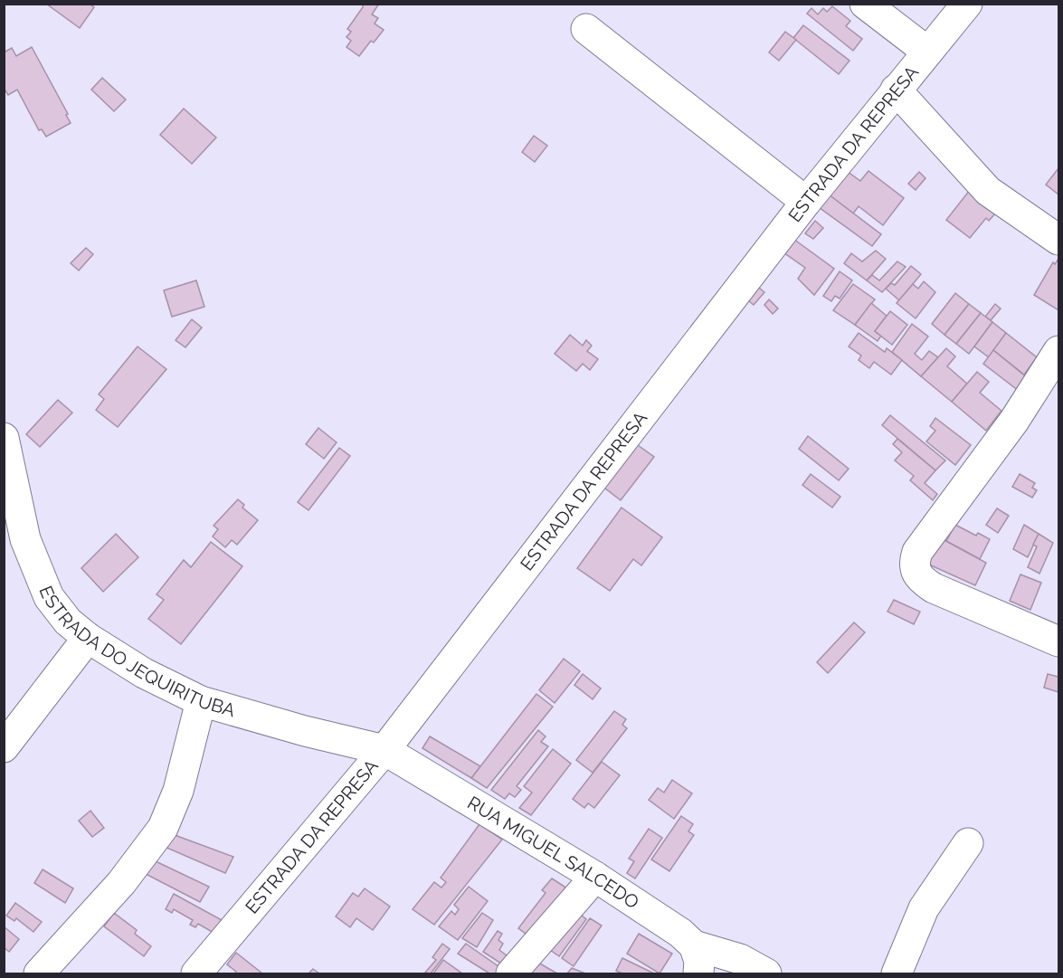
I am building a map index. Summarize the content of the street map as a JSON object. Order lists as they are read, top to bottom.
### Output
{
  "streets": {
    "street": ["ESTRADA DA REPRESA", "ESTRADA DO JEQUIRITUBA", "RUA MIGUEL SALCEDO"]
  },
  "crossings": [
    ["ESTRADA DA REPRESA", "ESTRADA DO JEQUIRITUBA"],
    ["ESTRADA DA REPRESA", "RUA MIGUEL SALCEDO"],
    ["ESTRADA DO JEQUIRITUBA", "RUA MIGUEL SALCEDO"]
  ]
}
